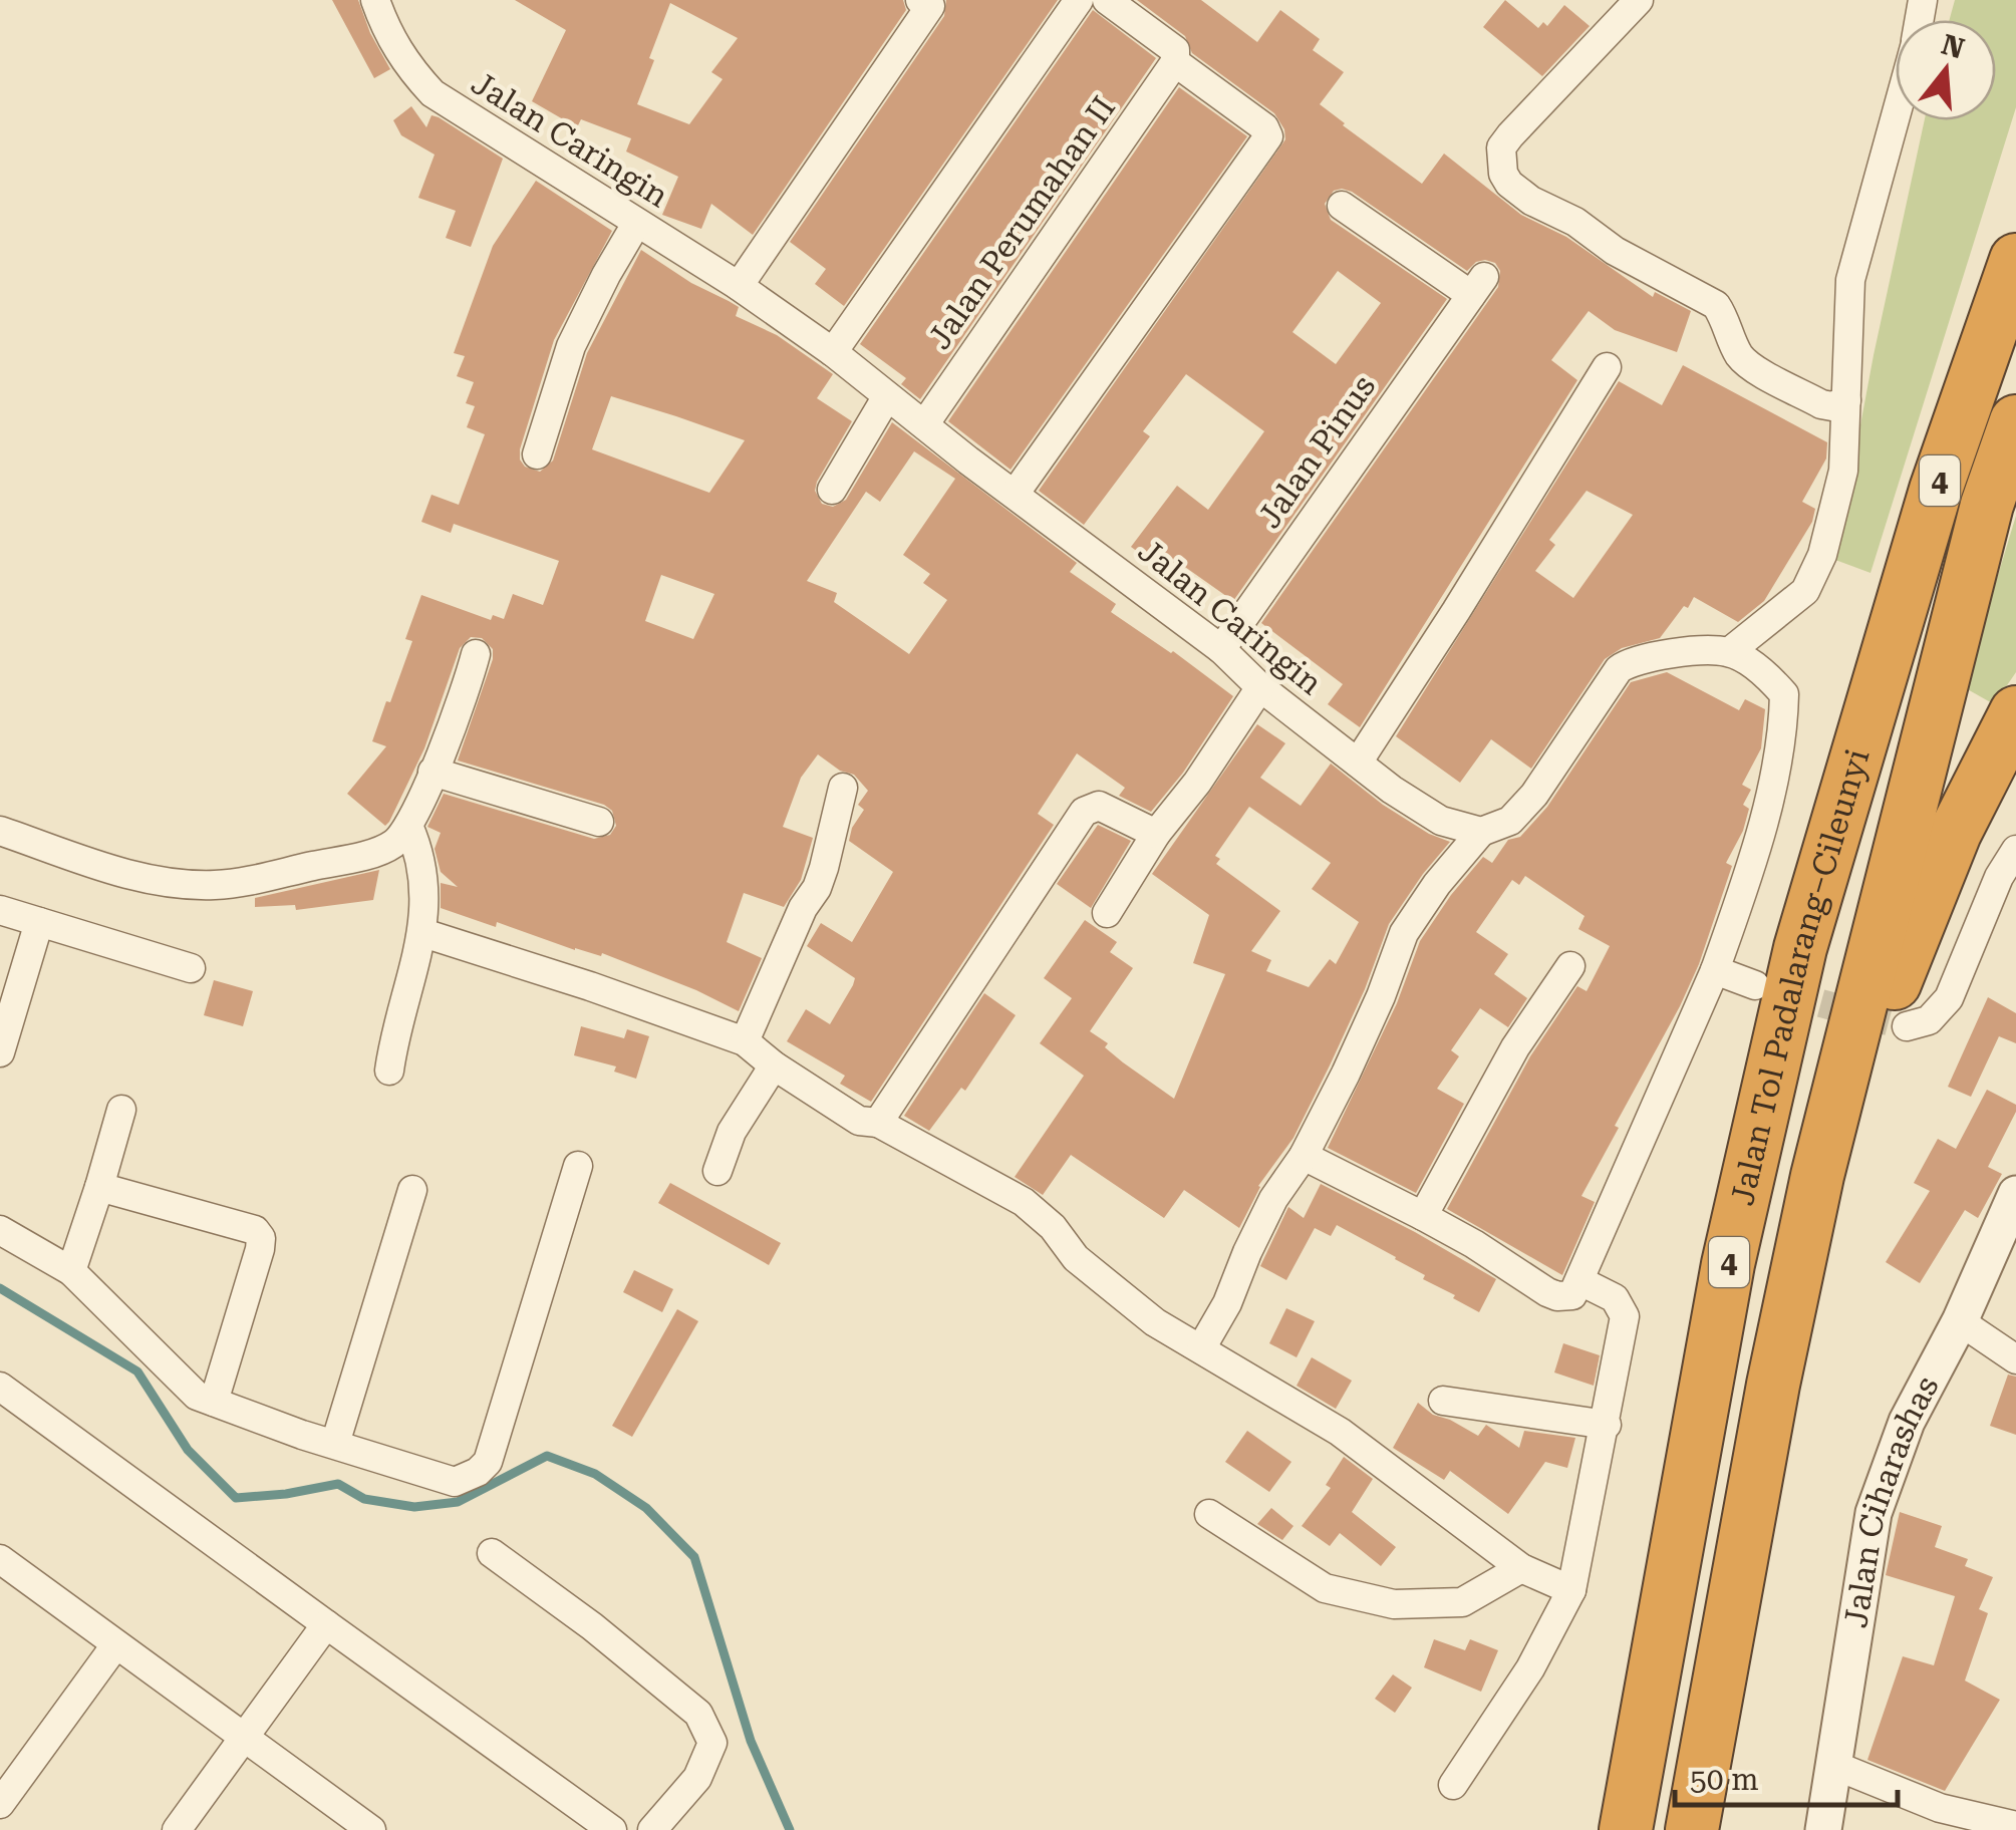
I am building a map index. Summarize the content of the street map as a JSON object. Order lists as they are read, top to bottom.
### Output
{
  "streets": {
    "highway": ["4", "Jalan Tol Padalarang–Cileunyi"],
    "street": [
      "Jalan Caringin",
      "Jalan Perumahan II",
      "Jalan Pinus",
      "Jalan Ciharashas"
    ]
  },
  "crossings": [
    ["Jalan Caringin", "Jalan Perumahan II"],
    ["Jalan Caringin", "Jalan Pinus"]
  ],
  "scale_bar": "50 m",
  "north": "top"
}
